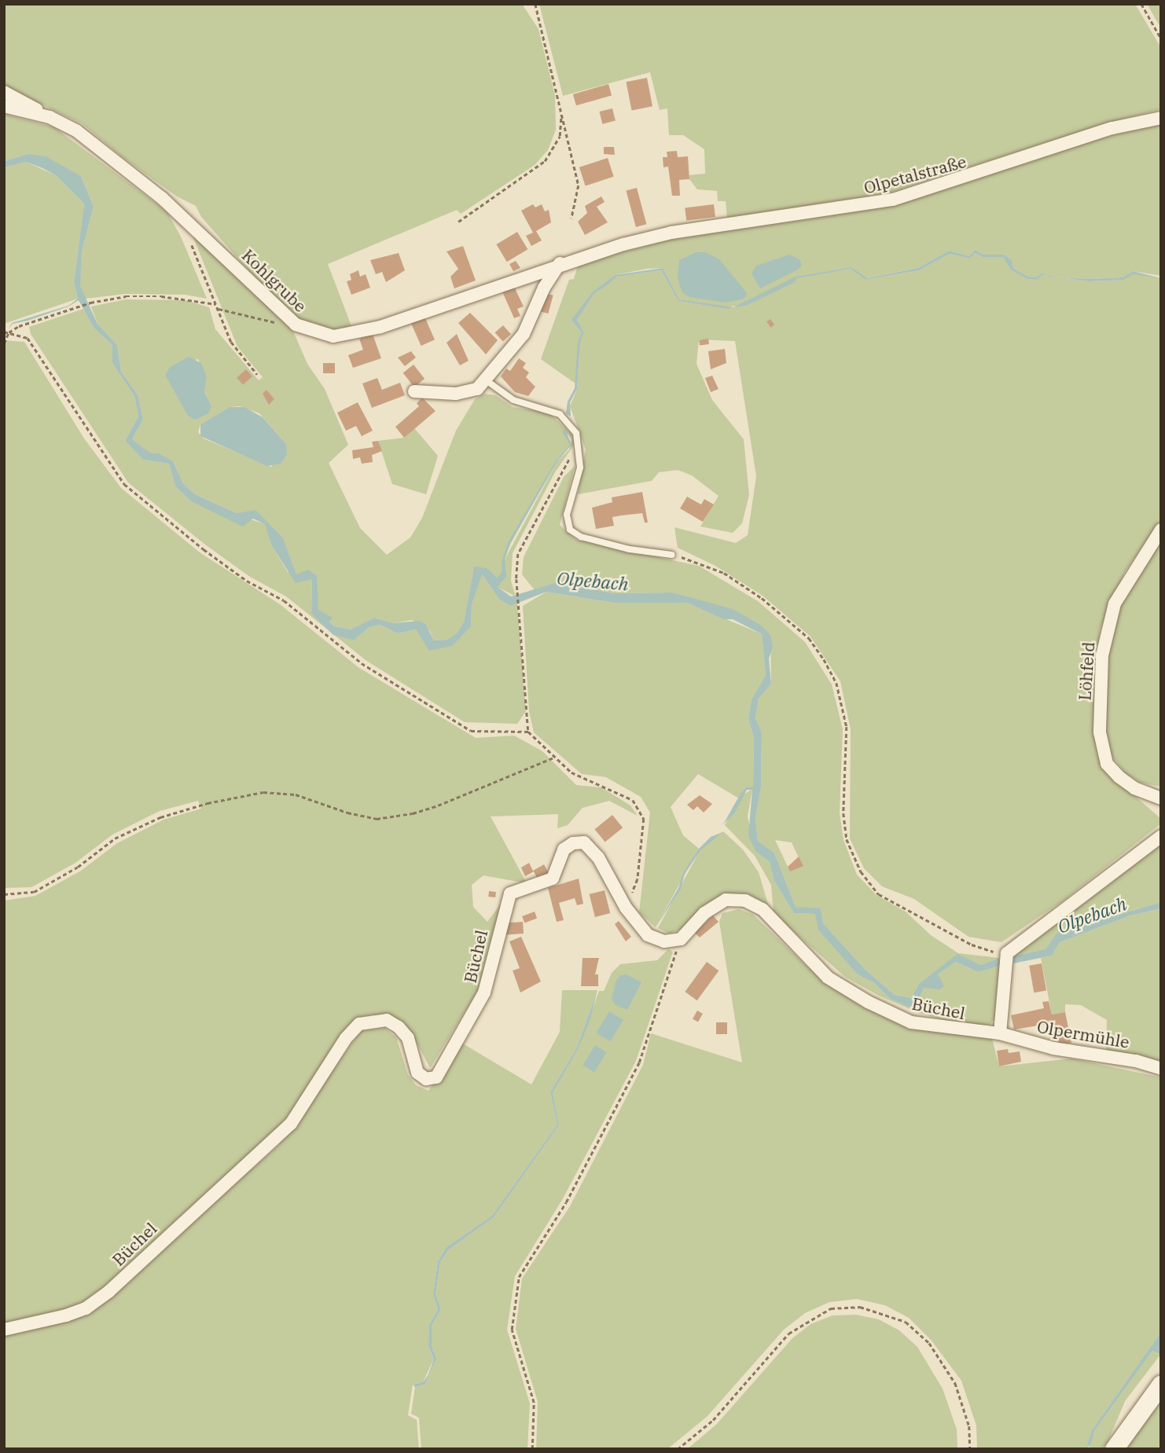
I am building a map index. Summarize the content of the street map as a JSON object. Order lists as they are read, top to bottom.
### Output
{
  "streets": {
    "street": [
      "Olpetalstraße",
      "Kohlgrube",
      "Löhfeld",
      "Büchel",
      "Olpermühle"
    ]
  },
  "crossings": [
    ["Olpetalstraße", "Kohlgrube"],
    ["Büchel", "Olpermühle"]
  ],
  "water": ["Olpebach"]
}
